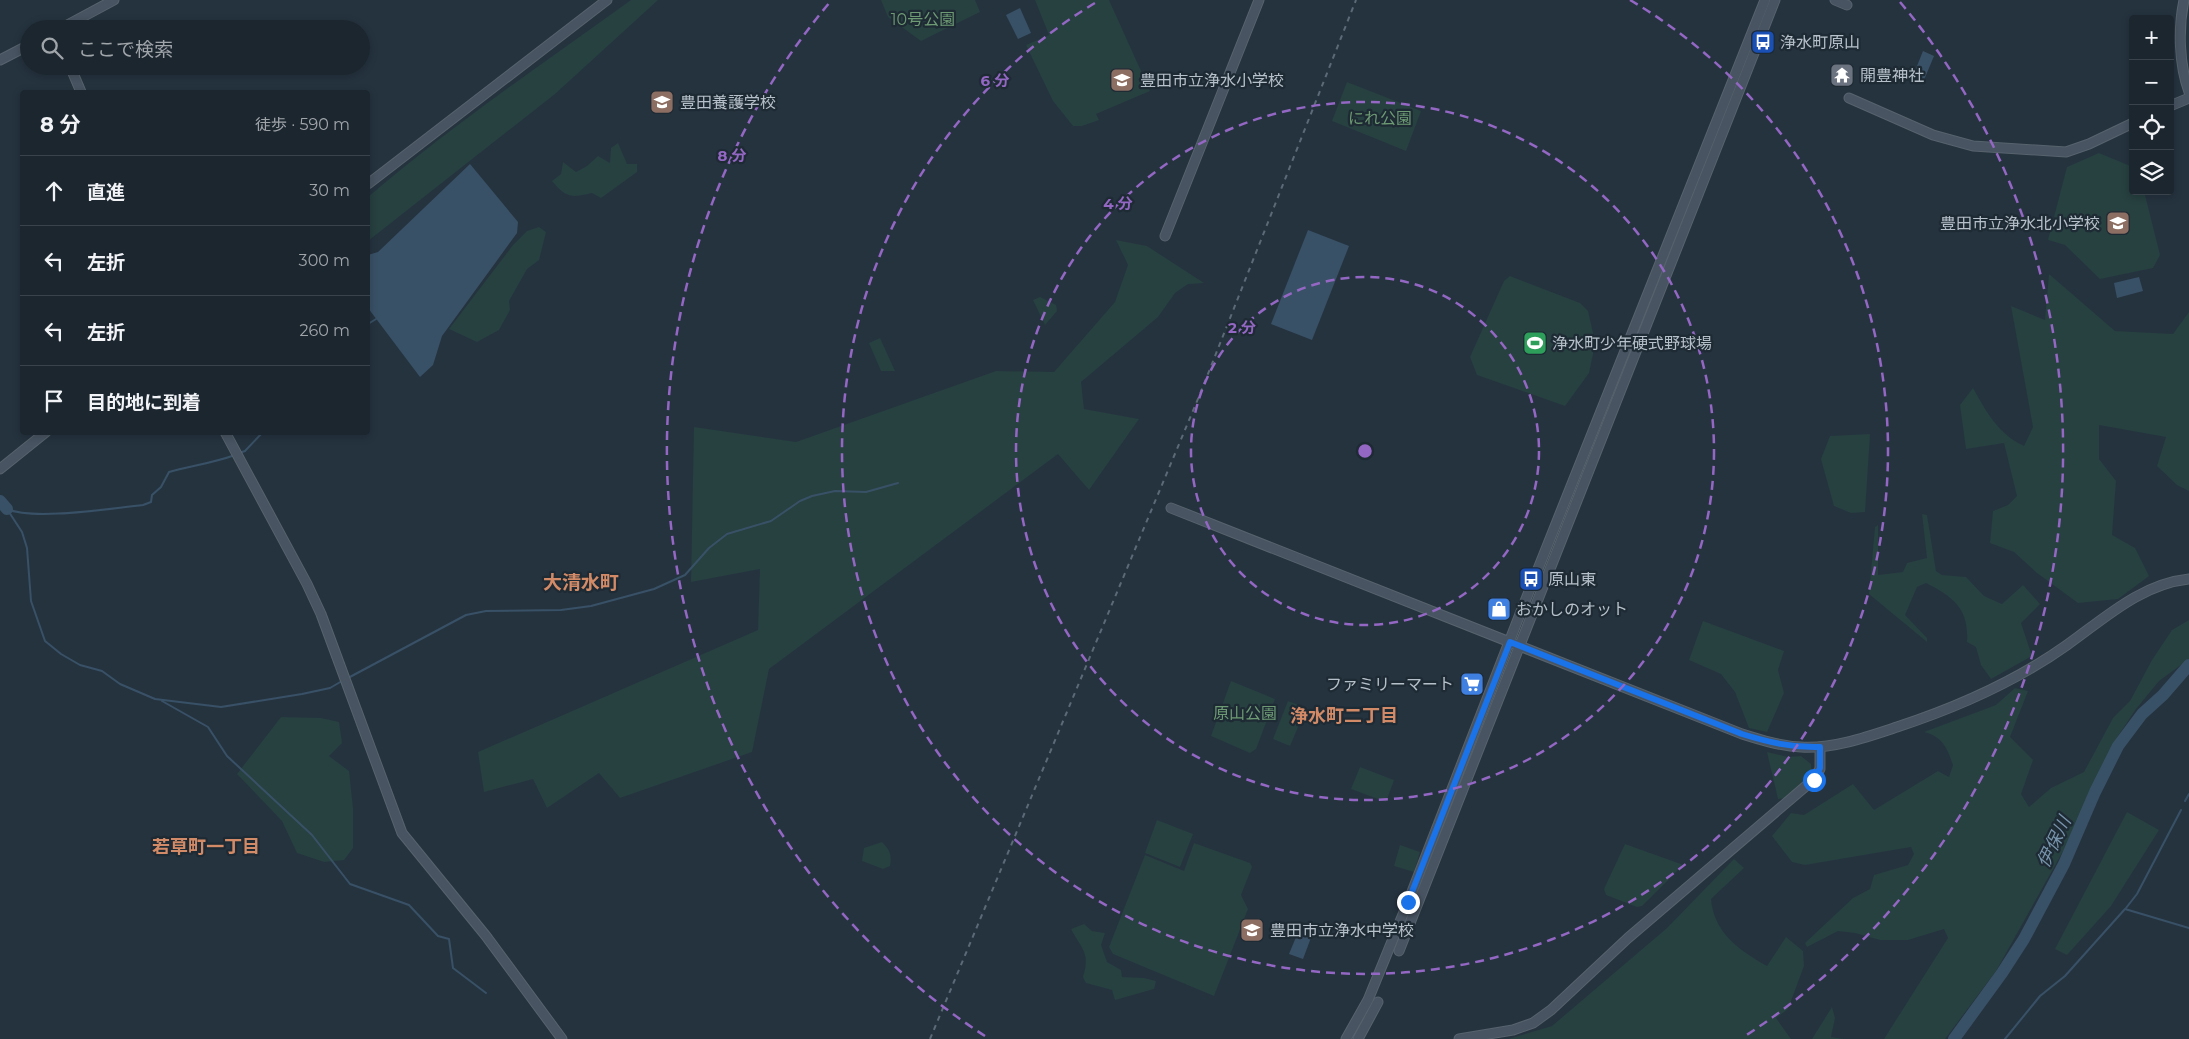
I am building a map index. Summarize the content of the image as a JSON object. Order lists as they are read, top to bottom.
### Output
{
  "districts": ["大清水町", "浄水町二丁目", "若草町一丁目"],
  "water": ["伊保川"],
  "parks": ["10号公園", "にれ公園", "原山公園"],
  "places": {
    "bus stop": ["浄水町原山", "原山東"],
    "temple": ["開豊神社"],
    "school or university": [
      "豊田市立浄水小学校",
      "豊田養護学校",
      "豊田市立浄水北小学校",
      "豊田市立浄水中学校"
    ],
    "sports": ["浄水町少年硬式野球場"],
    "shop": ["おかしのオット"],
    "supermarket": ["ファミリーマート"]
  },
  "page": {
    "map_buttons": ["+", "−"],
    "search": "ここで検索",
    "heading": ["8 分", "徒歩 · 590 m"],
    "list": [
      ["直進", "30 m"],
      ["左折", "300 m"],
      ["左折", "260 m"],
      "目的地に到着"
    ]
  },
  "rings": [
    "6 分",
    "8 分",
    "4 分",
    "2 分"
  ]
}
